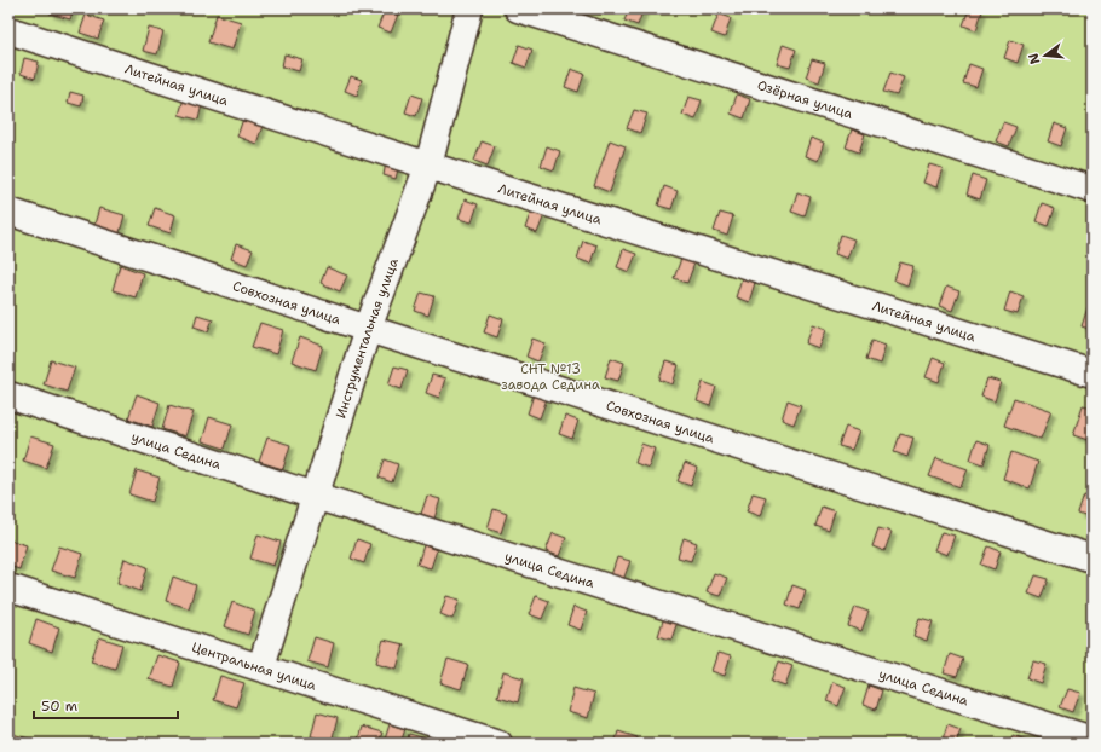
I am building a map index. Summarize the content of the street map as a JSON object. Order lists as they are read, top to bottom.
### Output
{
  "streets": {
    "street": [
      "Литейная улица",
      "Озёрная улица",
      "Совхозная улица",
      "Инструментальная улица",
      "улица Седина",
      "Центральная улица"
    ]
  },
  "crossings": [
    ["Литейная улица", "Инструментальная улица"],
    ["Совхозная улица", "Инструментальная улица"],
    ["Инструментальная улица", "улица Седина"],
    ["Инструментальная улица", "Центральная улица"]
  ],
  "parks": ["СНТ №13 завода Седина"],
  "scale_bar": "50 m",
  "north": "left"
}
